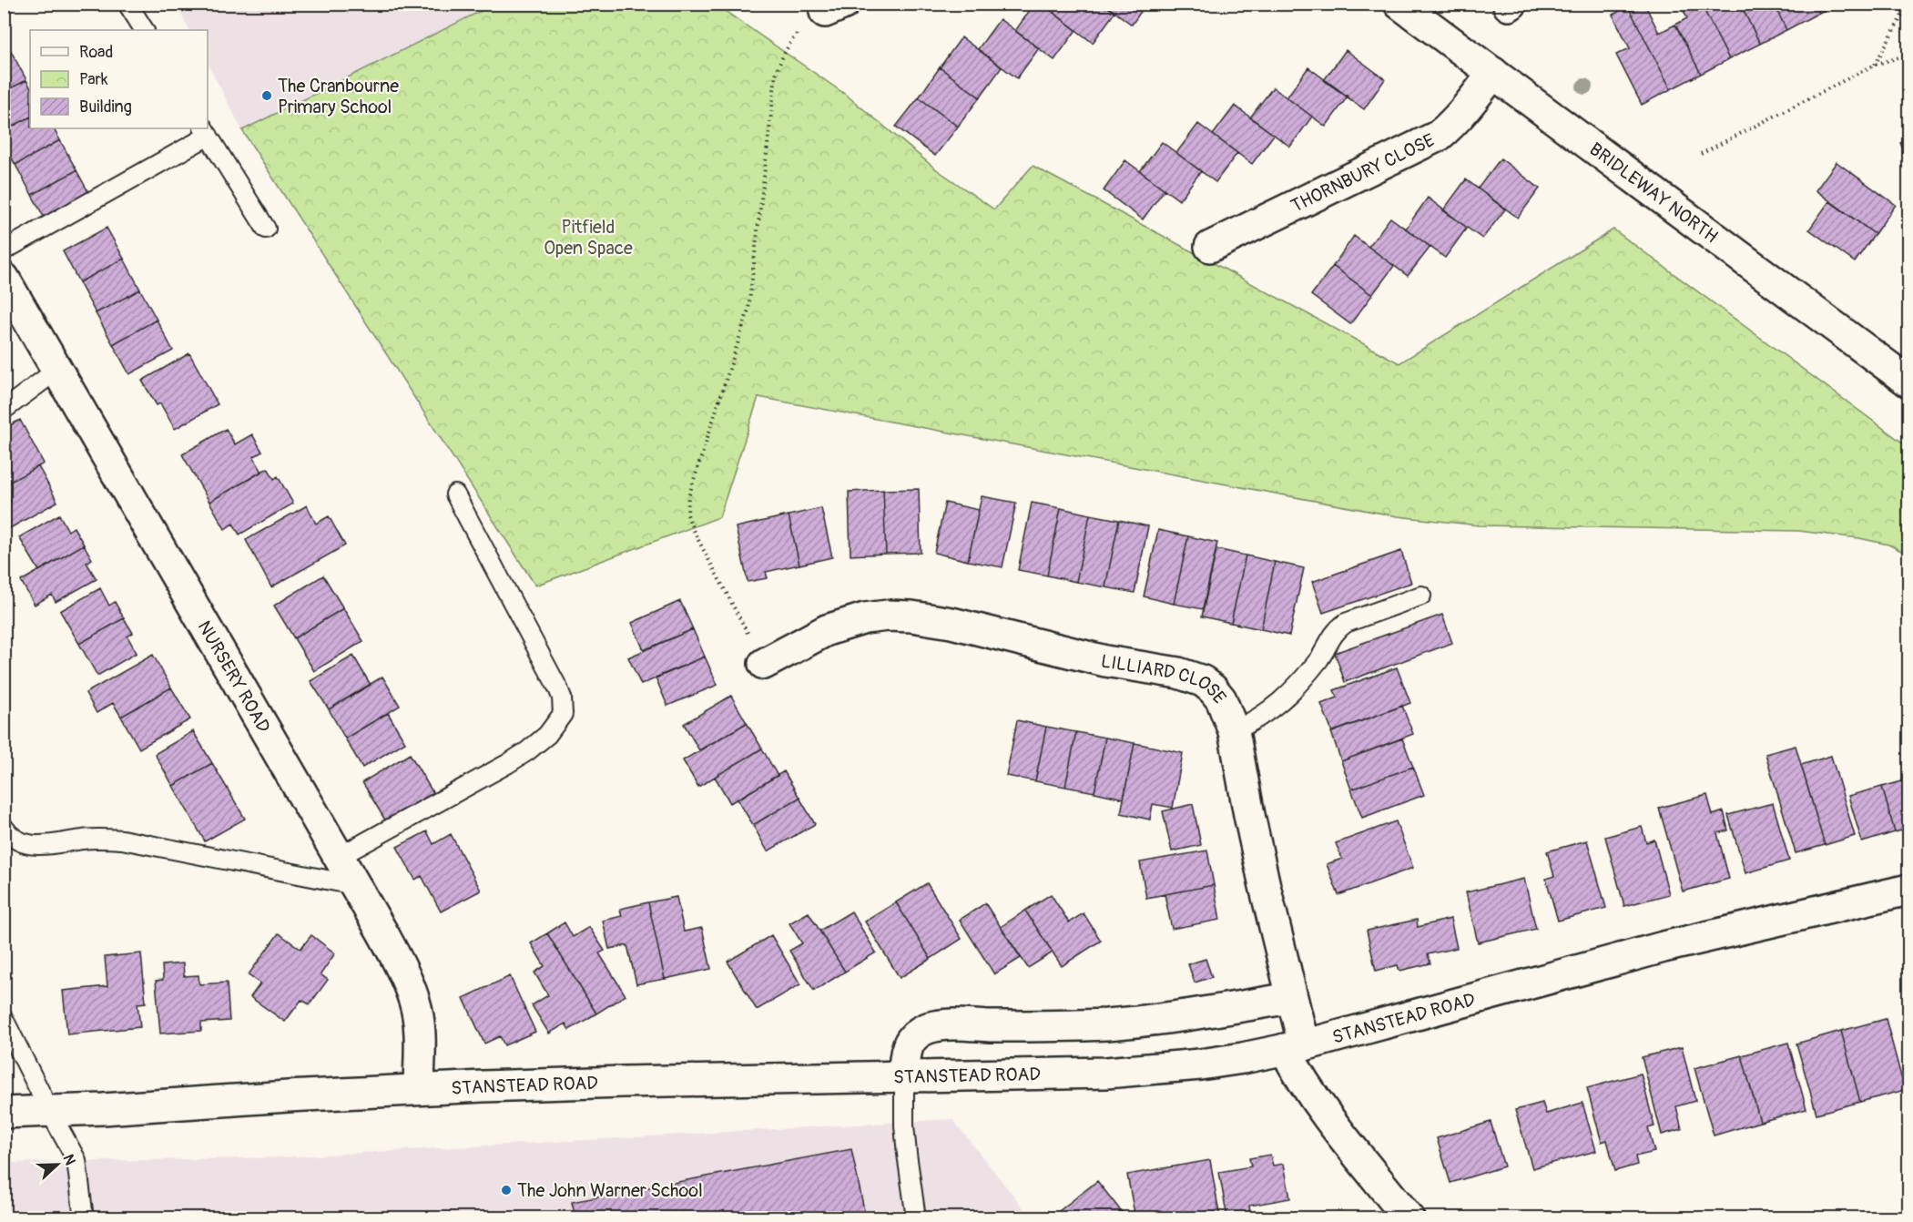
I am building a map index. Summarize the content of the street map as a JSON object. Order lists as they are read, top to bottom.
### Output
{
  "streets": {
    "street": [
      "THORNBURY CLOSE",
      "BRIDLEWAY NORTH",
      "NURSERY ROAD",
      "LILLIARD CLOSE",
      "STANSTEAD ROAD"
    ]
  },
  "crossings": [
    ["THORNBURY CLOSE", "BRIDLEWAY NORTH"],
    ["NURSERY ROAD", "STANSTEAD ROAD"],
    ["LILLIARD CLOSE", "STANSTEAD ROAD"]
  ],
  "parks": ["Pitfield Open Space"],
  "places": ["The Cranbourne Primary School", "The John Warner School"],
  "legend": ["Road", "Park", "Building"],
  "north": "right"
}
